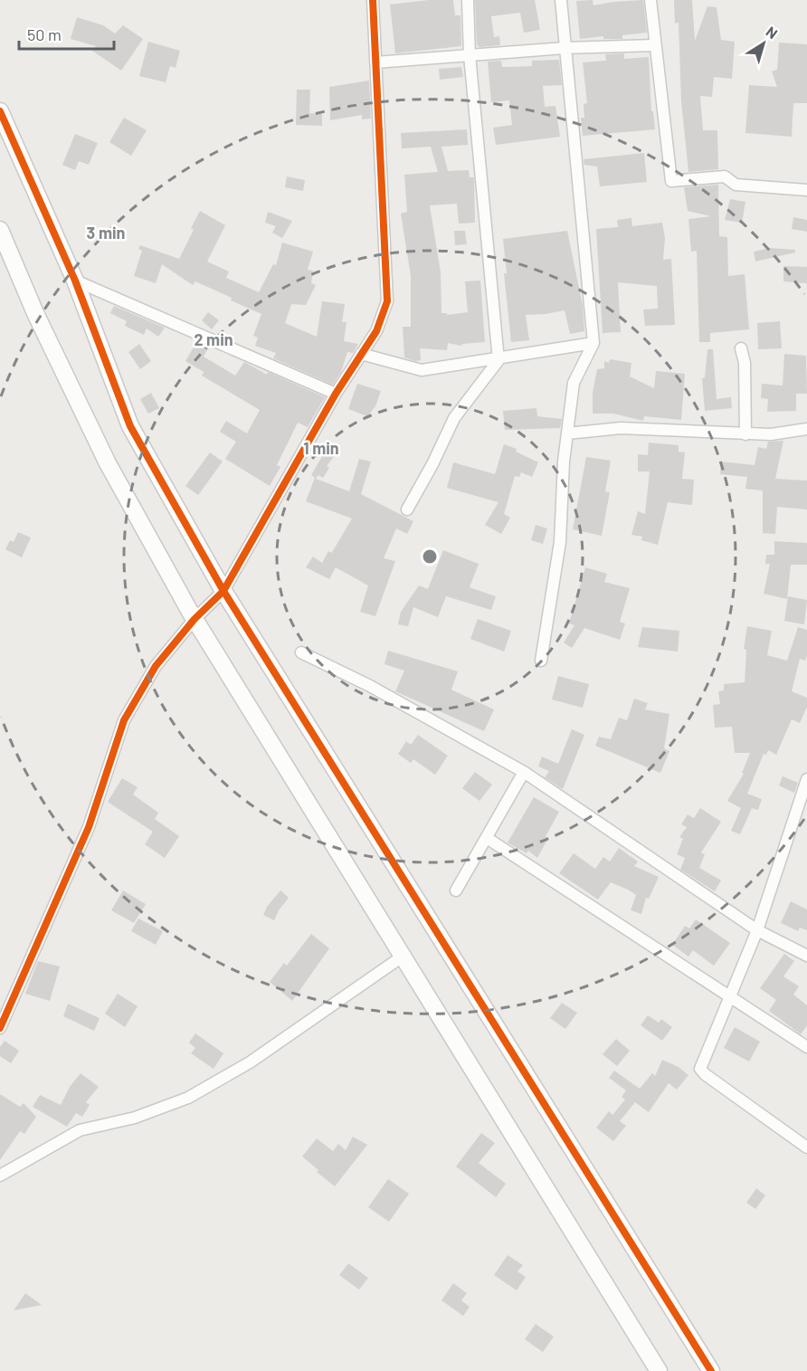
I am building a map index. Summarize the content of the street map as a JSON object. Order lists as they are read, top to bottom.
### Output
{
  "scale_bar": "50 m",
  "north": "top right",
  "rings": ["3 min", "2 min", "1 min"]
}
